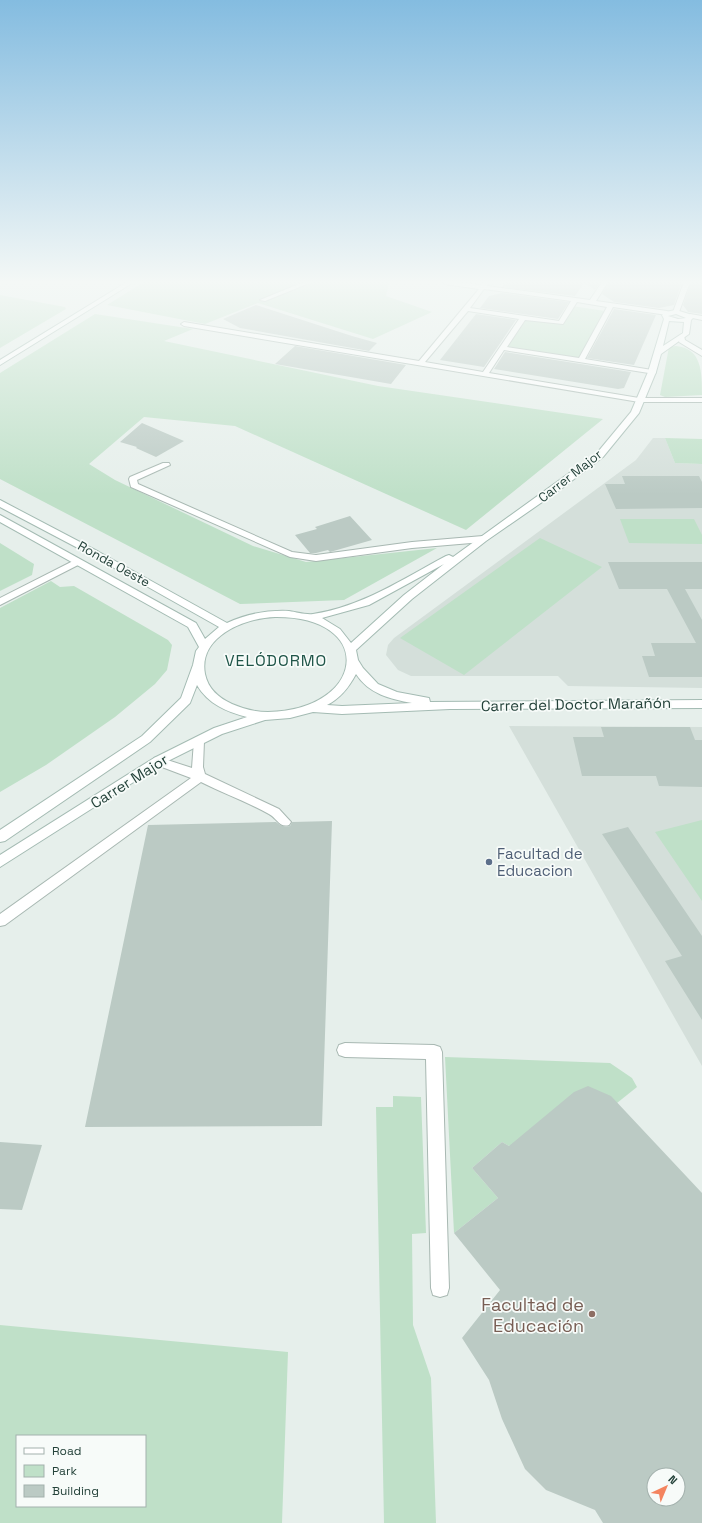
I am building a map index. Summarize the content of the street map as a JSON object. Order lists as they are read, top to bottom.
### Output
{
  "streets": {
    "street": ["Carrer Major", "Ronda Oeste", "Carrer del Doctor Marañón"]
  },
  "crossings": [
    ["Carrer Major", "Ronda Oeste"]
  ],
  "districts": ["VELÓDORMO"],
  "places": ["Facultad de Educacion", "Facultad de Educación"],
  "legend": ["Road", "Park", "Building"],
  "north": "top right"
}
